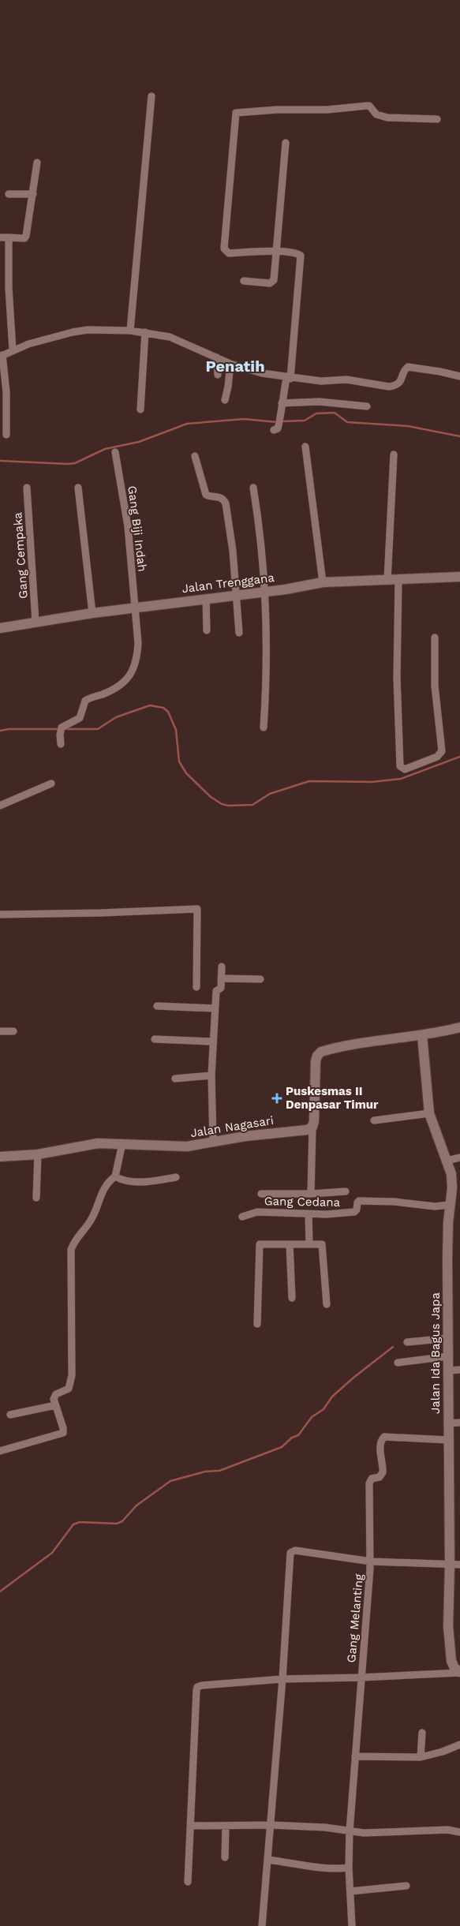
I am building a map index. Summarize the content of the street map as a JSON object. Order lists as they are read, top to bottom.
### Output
{
  "streets": {
    "street": [
      "Gang Biji Indah",
      "Gang Cempaka",
      "Jalan Trenggana",
      "Jalan Nagasari",
      "Gang Cedana",
      "Jalan Ida Bagus Japa",
      "Gang Melanting"
    ]
  },
  "crossings": [
    ["Gang Biji Indah", "Jalan Trenggana"],
    ["Gang Cempaka", "Jalan Trenggana"],
    ["Gang Cedana", "Jalan Ida Bagus Japa"],
    ["Jalan Ida Bagus Japa", "Gang Melanting"]
  ],
  "districts": ["Penatih"],
  "places": {
    "health": ["Puskesmas II Denpasar Timur"]
  }
}
